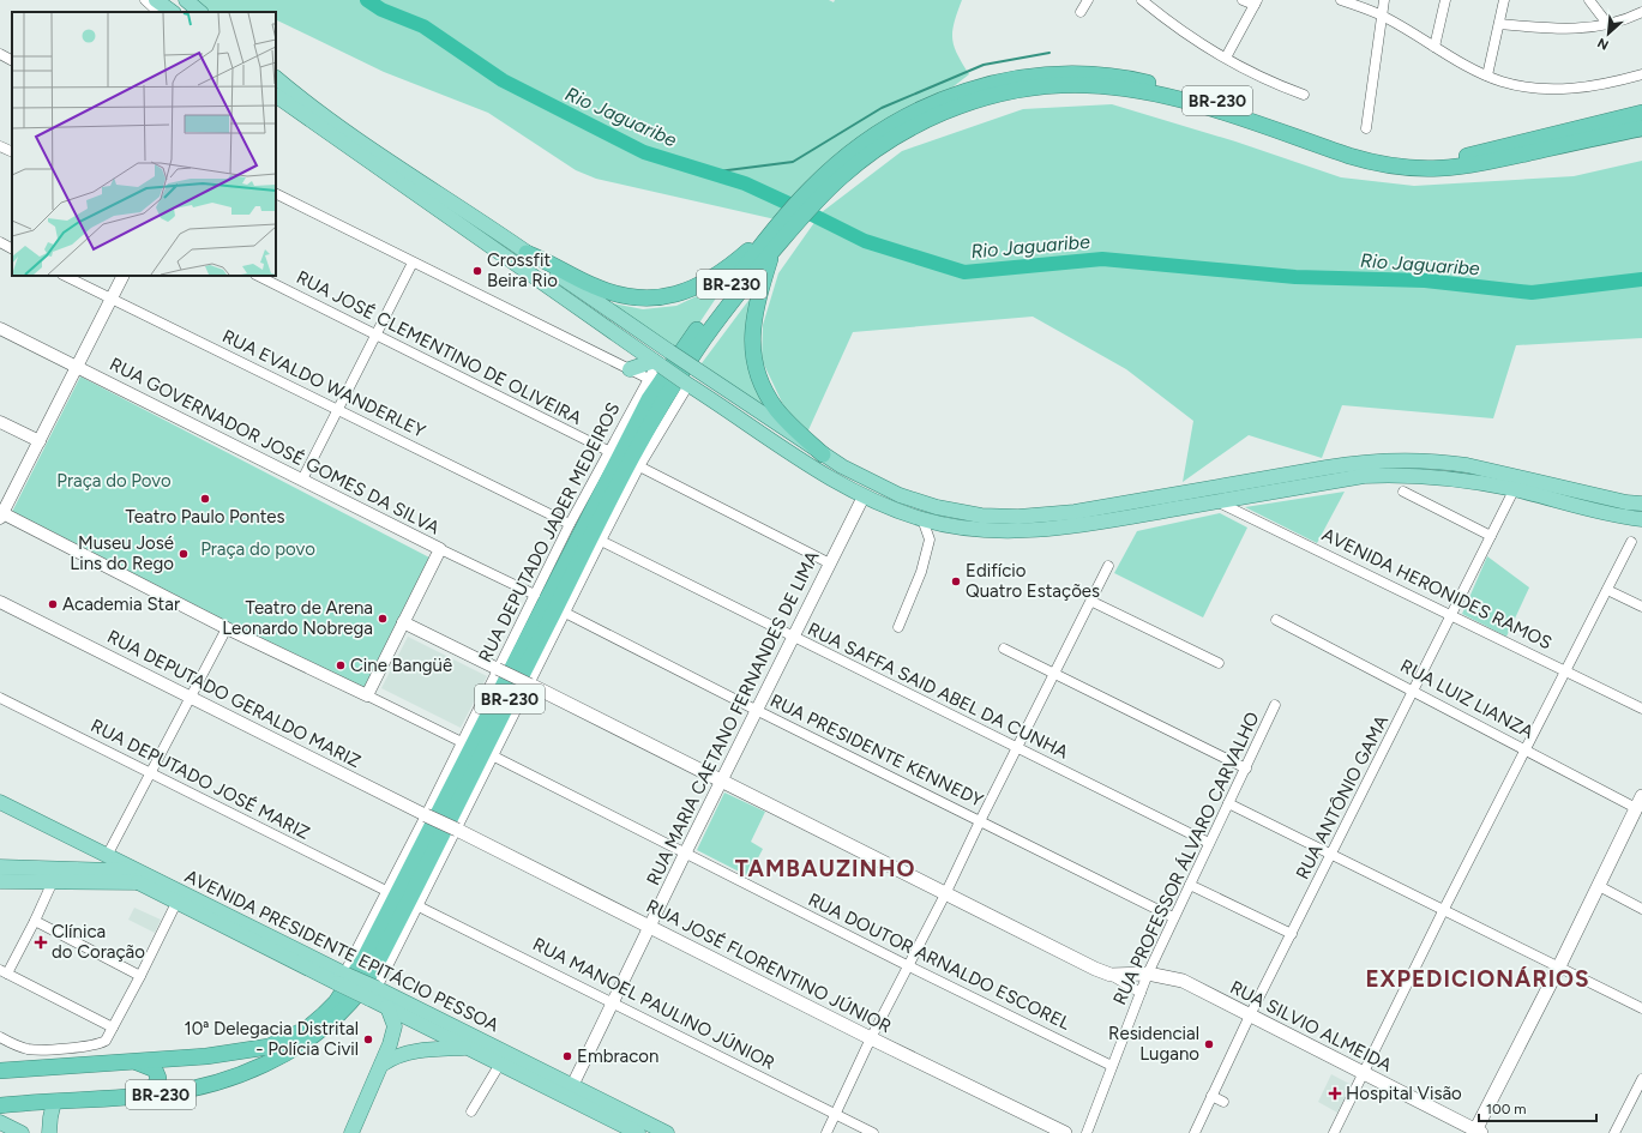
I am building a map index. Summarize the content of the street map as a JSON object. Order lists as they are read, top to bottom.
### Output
{
  "streets": {
    "highway": ["BR-230"],
    "main road": ["AVENIDA PRESIDENTE EPITÁCIO PESSOA", "RUA JOSÉ FLORENTINO JÚNIOR", "RUA SILVIO ALMEIDA"],
    "street": [
      "RUA JOSÉ CLEMENTINO DE OLIVEIRA",
      "RUA EVALDO WANDERLEY",
      "RUA GOVERNADOR JOSÉ GOMES DA SILVA",
      "RUA DEPUTADO JADER MEDEIROS",
      "AVENIDA HERONIDES RAMOS",
      "RUA SAFFA SAID ABEL DA CUNHA",
      "RUA DEPUTADO GERALDO MARIZ",
      "RUA LUIZ LIANZA",
      "RUA MARIA CAETANO FERNANDES DE LIMA",
      "RUA PRESIDENTE KENNEDY",
      "RUA DEPUTADO JOSÉ MARIZ",
      "RUA ANTÔNIO GAMA",
      "RUA PROFESSOR ÁLVARO CARVALHO",
      "RUA DOUTOR ARNALDO ESCOREL",
      "RUA MANOEL PAULINO JÚNIOR"
    ]
  },
  "crossings": [
    ["RUA JOSÉ CLEMENTINO DE OLIVEIRA", "RUA DEPUTADO JADER MEDEIROS"],
    ["RUA EVALDO WANDERLEY", "RUA DEPUTADO JADER MEDEIROS"],
    ["RUA GOVERNADOR JOSÉ GOMES DA SILVA", "RUA DEPUTADO JADER MEDEIROS"],
    ["RUA DEPUTADO JADER MEDEIROS", "RUA DEPUTADO GERALDO MARIZ"],
    ["RUA DEPUTADO JADER MEDEIROS", "RUA DEPUTADO JOSÉ MARIZ"],
    ["RUA DEPUTADO JADER MEDEIROS", "AVENIDA PRESIDENTE EPITÁCIO PESSOA"],
    ["RUA DEPUTADO JADER MEDEIROS", "RUA JOSÉ FLORENTINO JÚNIOR"],
    ["AVENIDA HERONIDES RAMOS", "RUA ANTÔNIO GAMA"],
    ["RUA SAFFA SAID ABEL DA CUNHA", "RUA MARIA CAETANO FERNANDES DE LIMA"],
    ["RUA SAFFA SAID ABEL DA CUNHA", "RUA PROFESSOR ÁLVARO CARVALHO"],
    ["RUA DEPUTADO GERALDO MARIZ", "RUA JOSÉ FLORENTINO JÚNIOR"],
    ["RUA LUIZ LIANZA", "RUA ANTÔNIO GAMA"],
    ["RUA MARIA CAETANO FERNANDES DE LIMA", "RUA PRESIDENTE KENNEDY"],
    ["RUA MARIA CAETANO FERNANDES DE LIMA", "AVENIDA PRESIDENTE EPITÁCIO PESSOA"],
    ["RUA MARIA CAETANO FERNANDES DE LIMA", "RUA DOUTOR ARNALDO ESCOREL"],
    ["RUA MARIA CAETANO FERNANDES DE LIMA", "RUA JOSÉ FLORENTINO JÚNIOR"],
    ["RUA MARIA CAETANO FERNANDES DE LIMA", "RUA MANOEL PAULINO JÚNIOR"],
    ["RUA PRESIDENTE KENNEDY", "RUA PROFESSOR ÁLVARO CARVALHO"],
    ["RUA ANTÔNIO GAMA", "RUA SILVIO ALMEIDA"],
    ["RUA PROFESSOR ÁLVARO CARVALHO", "RUA DOUTOR ARNALDO ESCOREL"],
    ["RUA PROFESSOR ÁLVARO CARVALHO", "RUA SILVIO ALMEIDA"]
  ],
  "districts": ["TAMBAUZINHO", "EXPEDICIONÁRIOS"],
  "water": ["Rio Jaguaribe"],
  "parks": ["Praça do Povo", "Praça do povo"],
  "places": {
    "other": [
      "Crossfit Beira Rio",
      "Teatro Paulo Pontes",
      "Museu José Lins do Rego",
      "Edifício Quatro Estações",
      "Academia Star",
      "Teatro de Arena Leonardo Nobrega",
      "Cine Bangüê",
      "10ª Delegacia Distrital - Polícia Civil",
      "Residencial Lugano",
      "Embracon"
    ],
    "health": ["Clínica do Coração", "Hospital Visão"]
  },
  "scale_bar": "100 m",
  "north": "bottom left"
}
